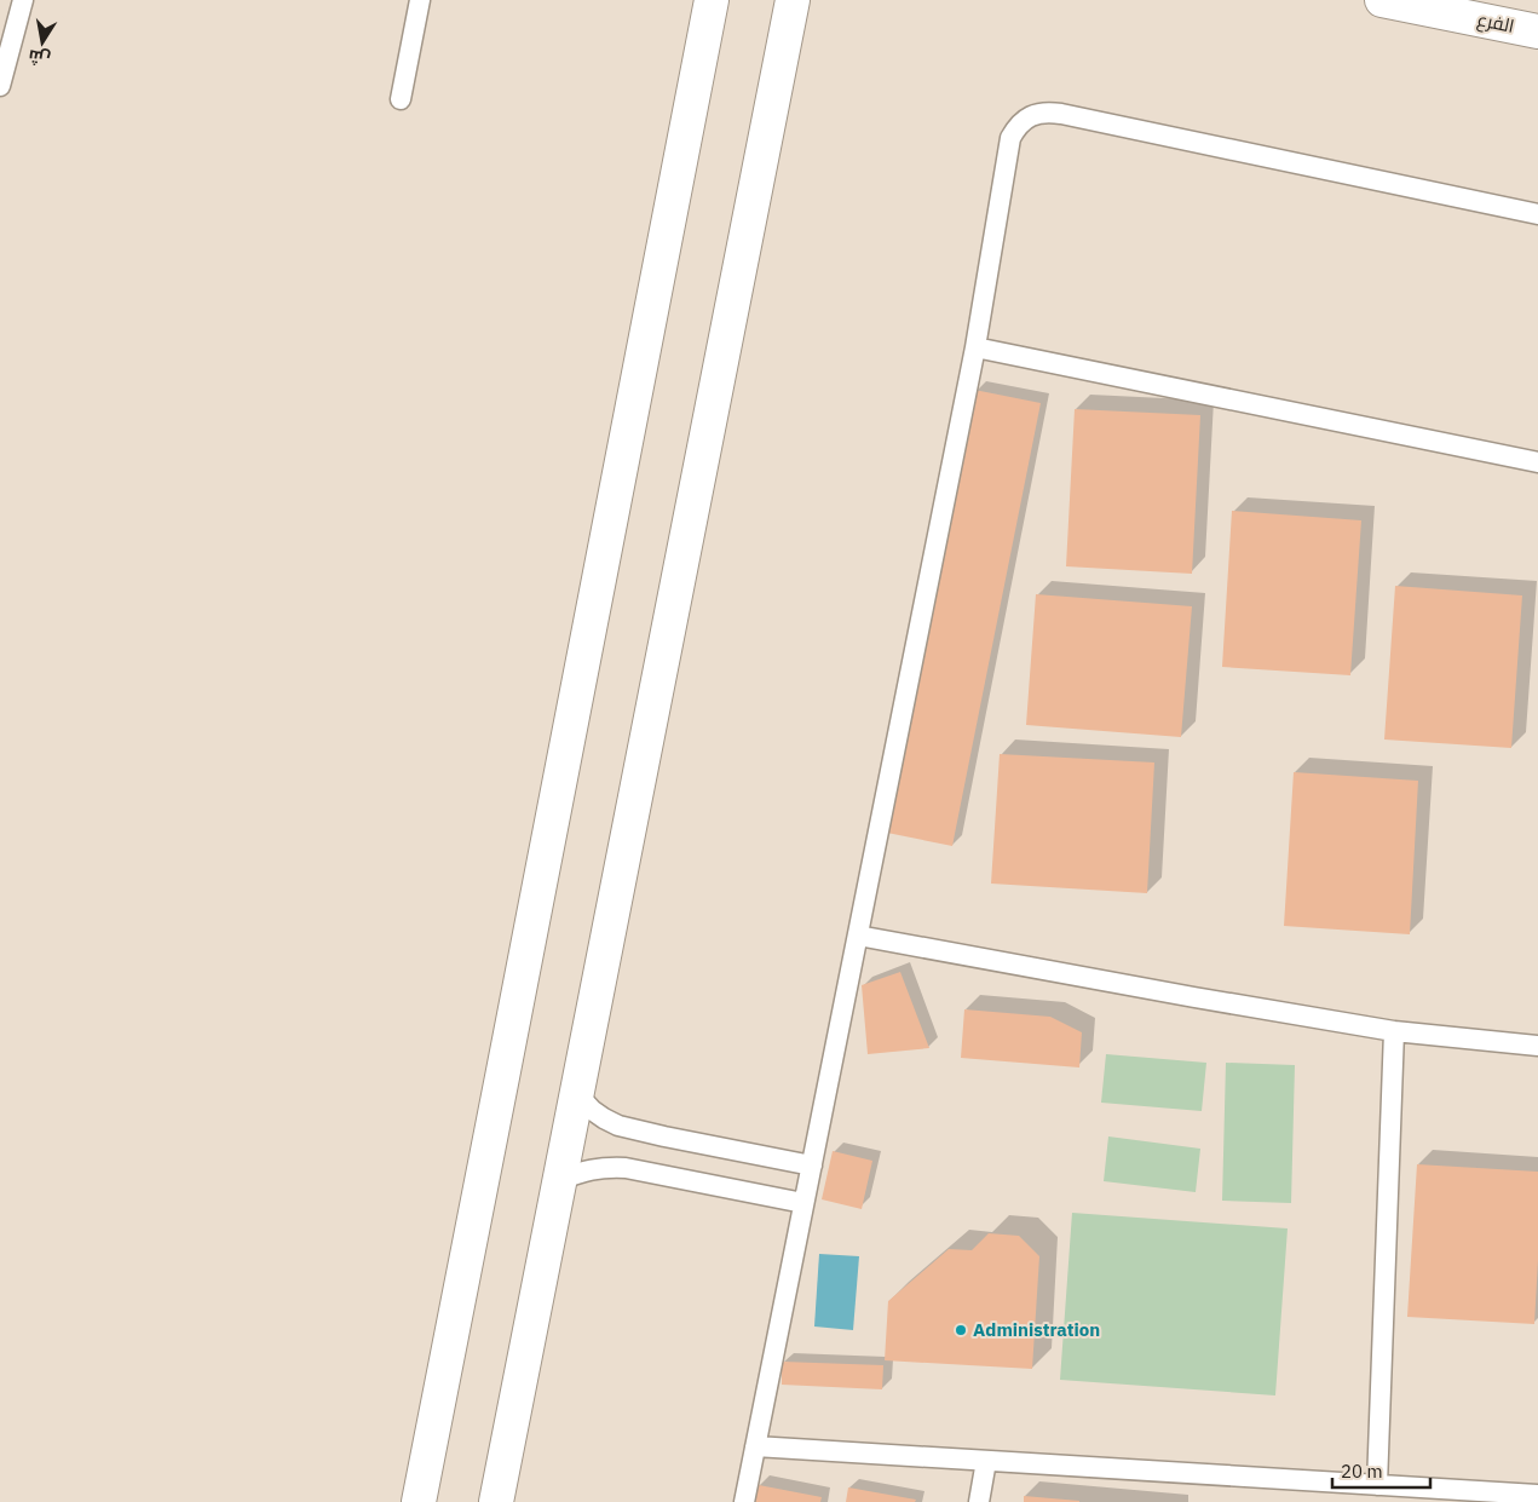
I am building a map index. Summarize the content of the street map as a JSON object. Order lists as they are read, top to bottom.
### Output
{
  "streets": {
    "street": ["الفرع"]
  },
  "places": ["Administration"],
  "scale_bar": "20 m",
  "north": "bottom"
}
